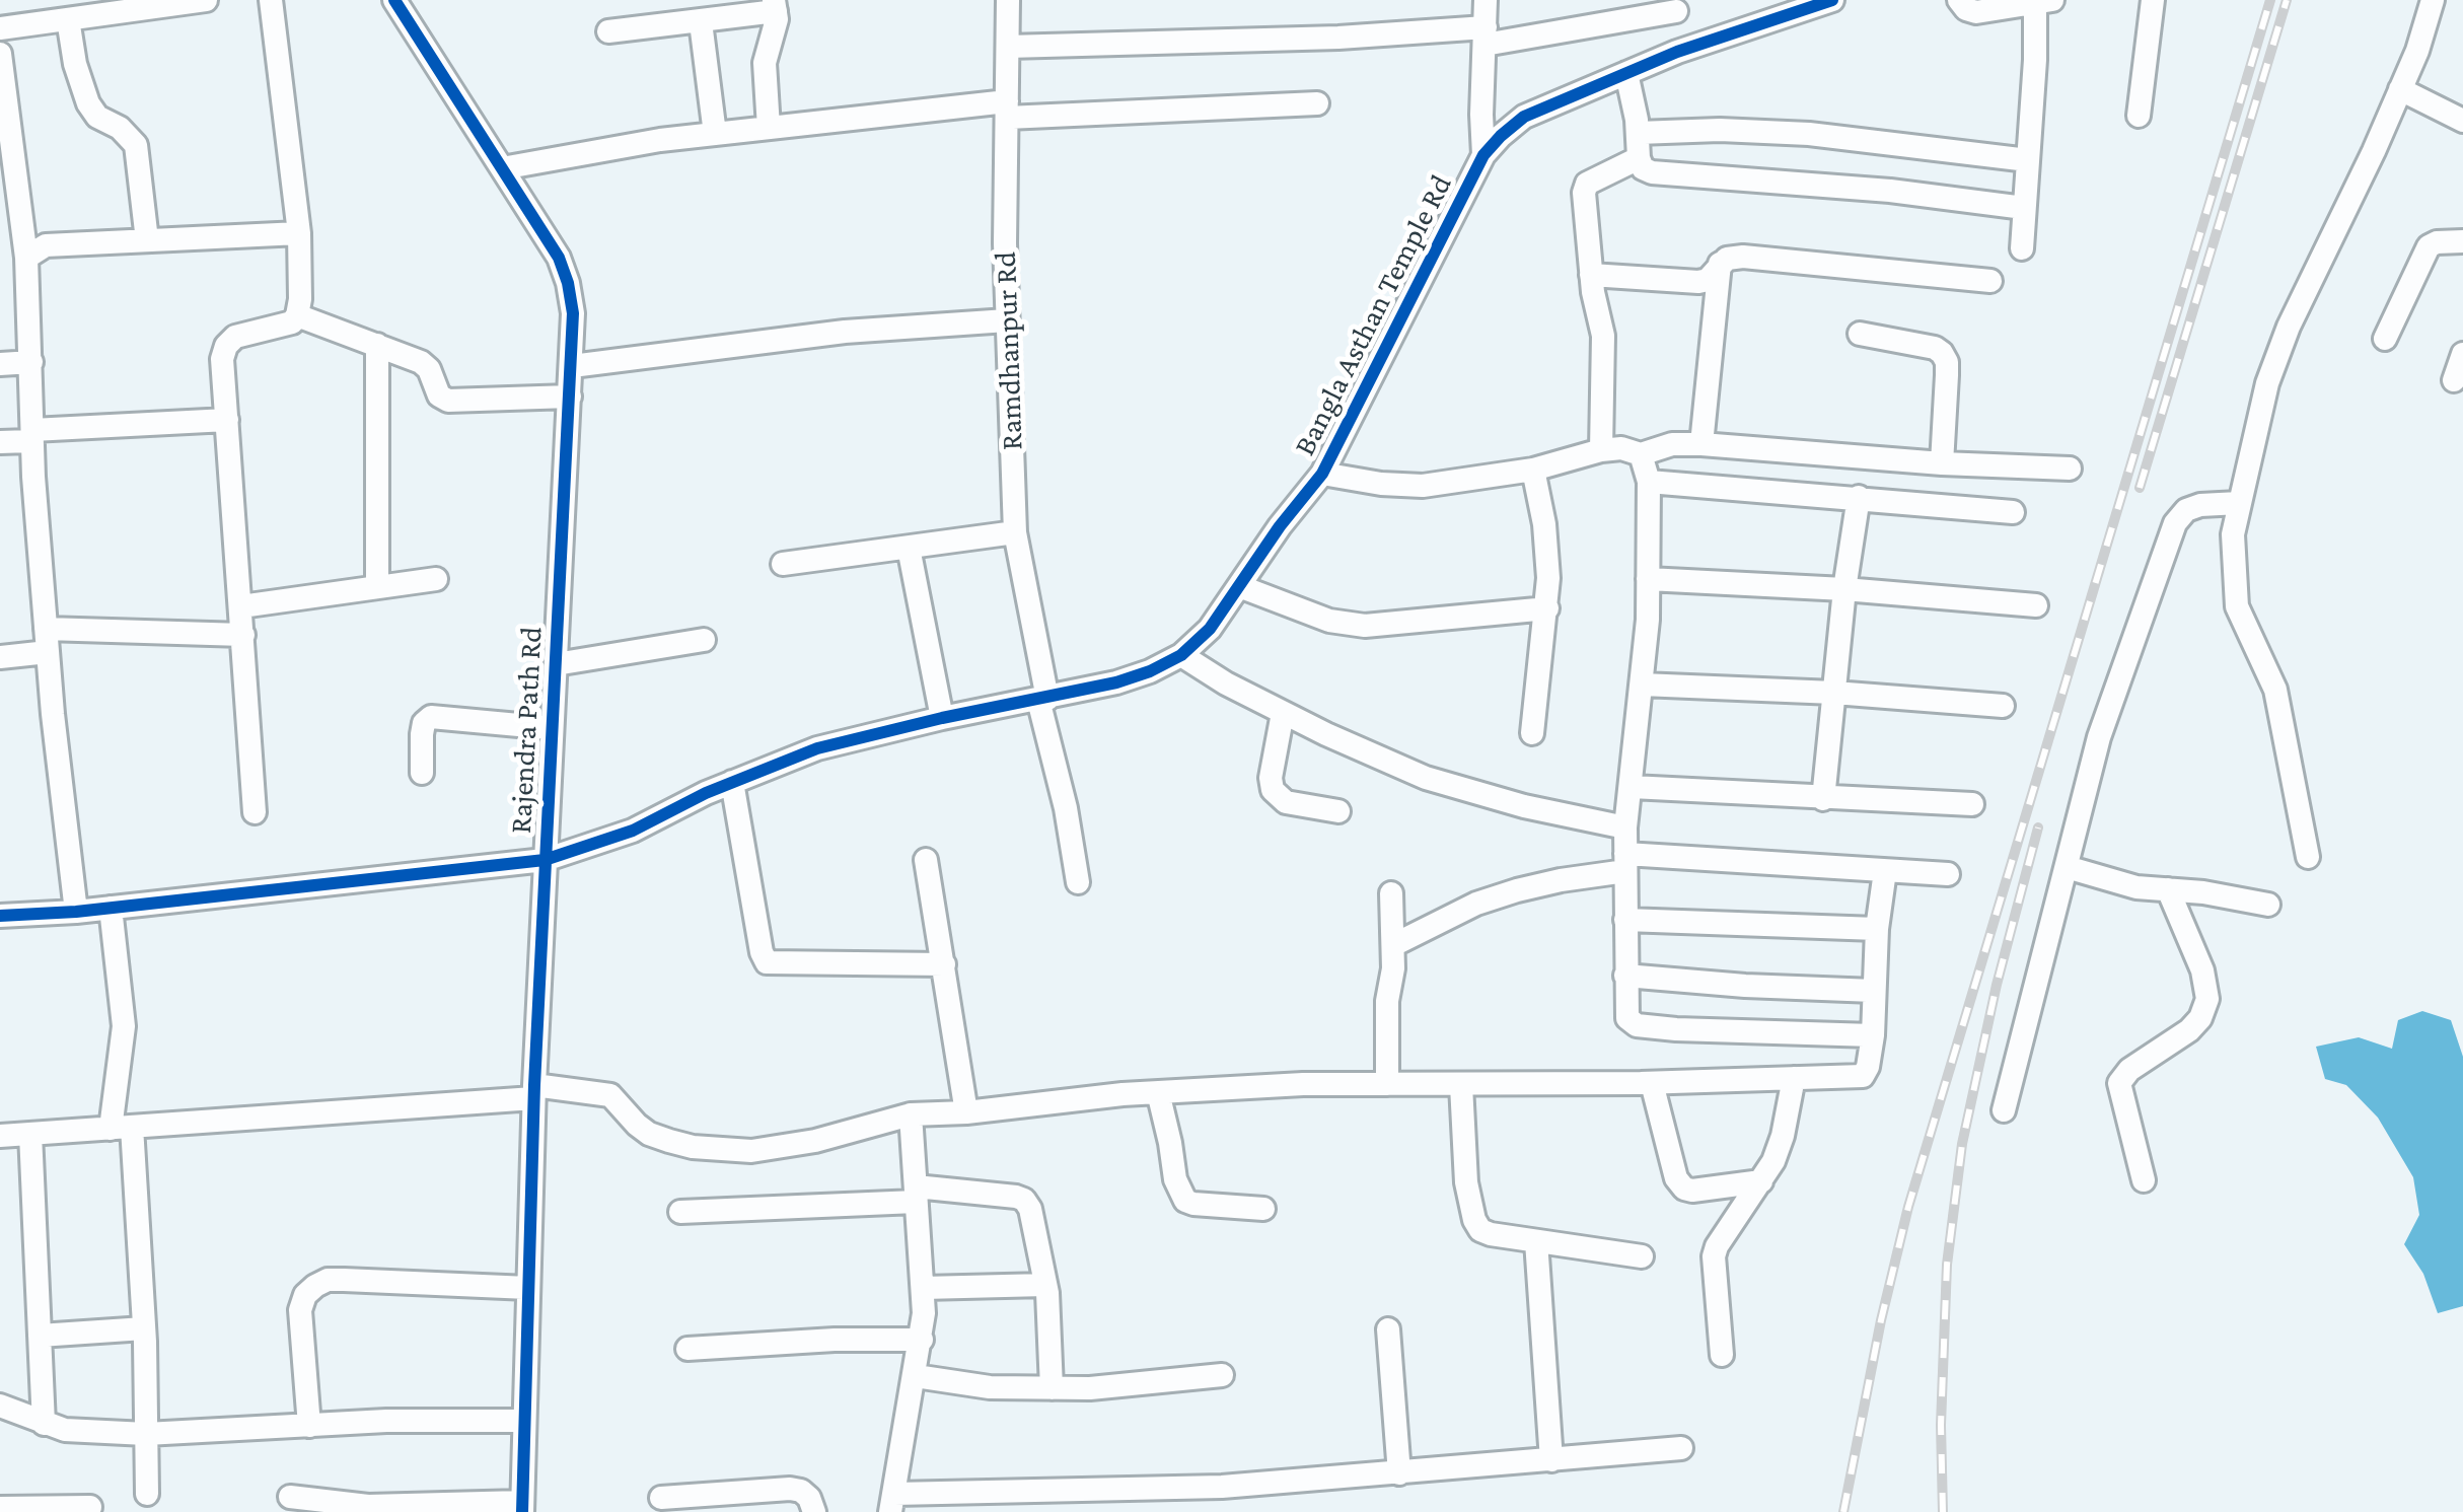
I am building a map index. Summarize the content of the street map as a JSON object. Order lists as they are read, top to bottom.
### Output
{
  "streets": {
    "street": ["Bangla Asthan Temple Rd", "Ramdhanpur Rd", "Rajendra Path Rd"]
  },
  "crossings": [
    ["Bangla Asthan Temple Rd", "Ramdhanpur Rd"],
    ["Bangla Asthan Temple Rd", "Rajendra Path Rd"]
  ]
}
